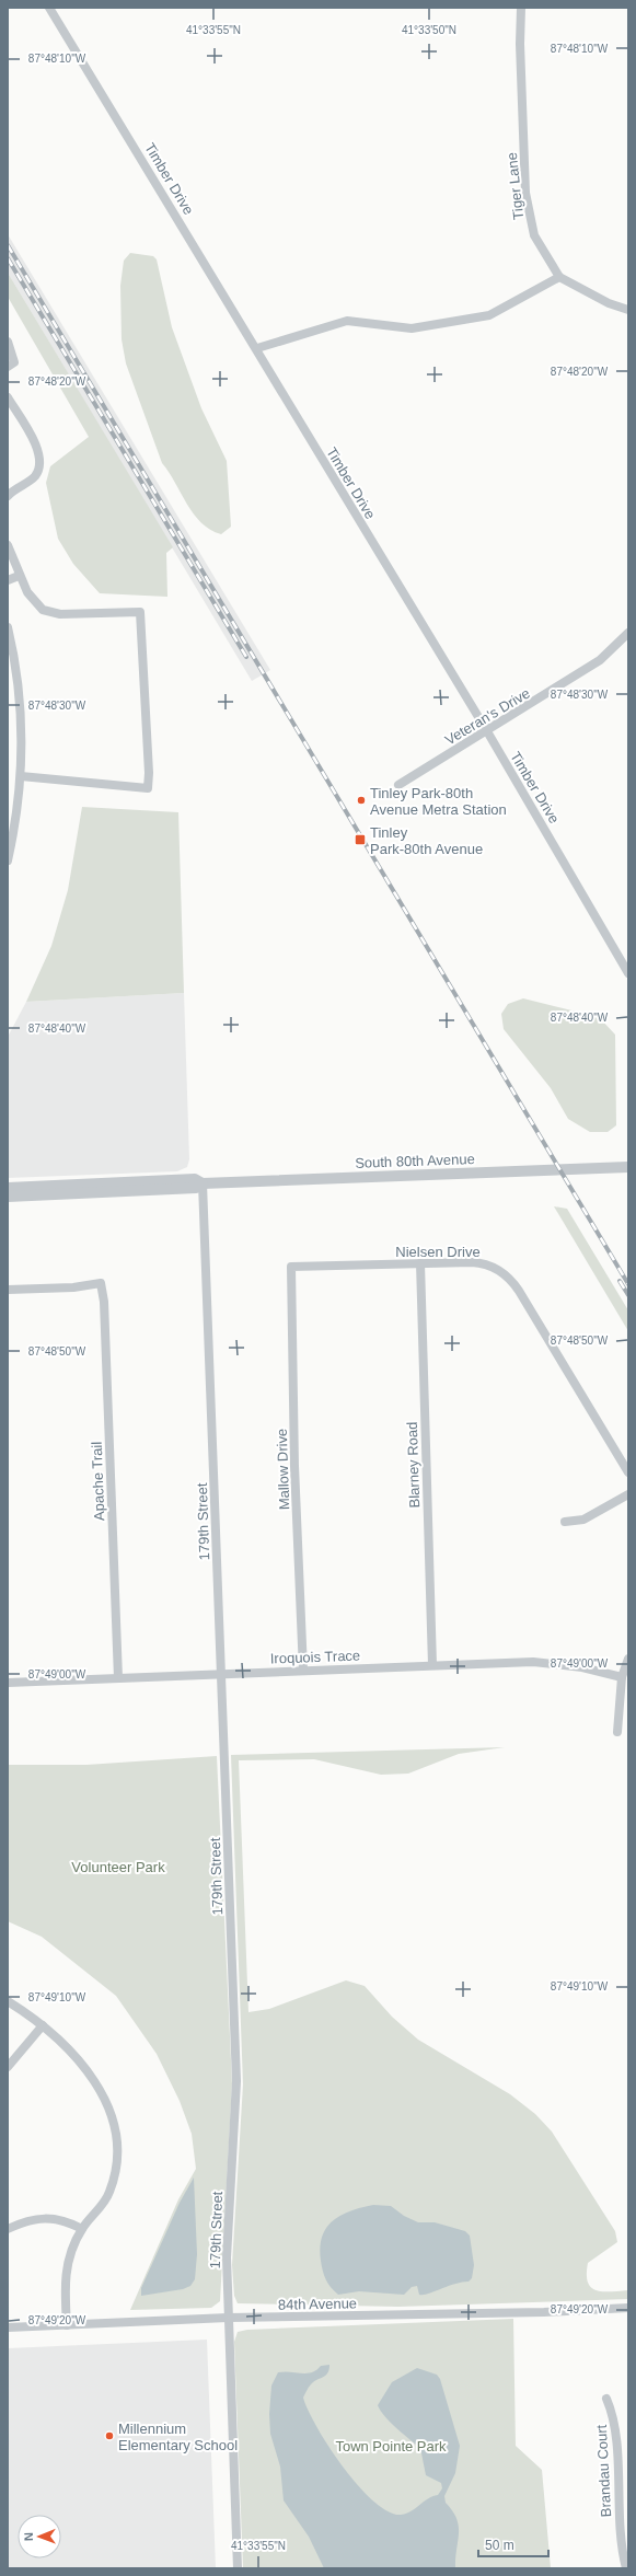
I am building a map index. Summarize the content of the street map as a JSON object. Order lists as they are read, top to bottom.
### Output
{
  "streets": {
    "street": [
      "Timber Drive",
      "Tiger Lane",
      "Veteran's Drive",
      "South 80th Avenue",
      "Nielsen Drive",
      "Blarney Road",
      "Mallow Drive",
      "Apache Trail",
      "179th Street",
      "Iroquois Trace",
      "84th Avenue",
      "Brandau Court"
    ]
  },
  "crossings": [
    ["Timber Drive", "Veteran's Drive"],
    ["South 80th Avenue", "179th Street"],
    ["Nielsen Drive", "Blarney Road"],
    ["Nielsen Drive", "Mallow Drive"],
    ["Blarney Road", "Iroquois Trace"],
    ["Mallow Drive", "Iroquois Trace"],
    ["Apache Trail", "Iroquois Trace"],
    ["179th Street", "Iroquois Trace"],
    ["179th Street", "84th Avenue"]
  ],
  "parks": ["Volunteer Park", "Town Pointe Park"],
  "places": {
    "other": ["Tinley Park-80th Avenue Metra Station", "Millennium Elementary School"],
    "transit": ["Tinley Park-80th Avenue"]
  },
  "scale_bar": "50 m",
  "north": "left",
  "coordinates": [
    "41°33'55\"N",
    "41°33'50\"N",
    "87°48'10\"W",
    "87°48'20\"W",
    "87°48'30\"W",
    "87°48'40\"W",
    "87°48'50\"W",
    "87°49'00\"W",
    "87°49'10\"W",
    "87°49'20\"W"
  ]
}
